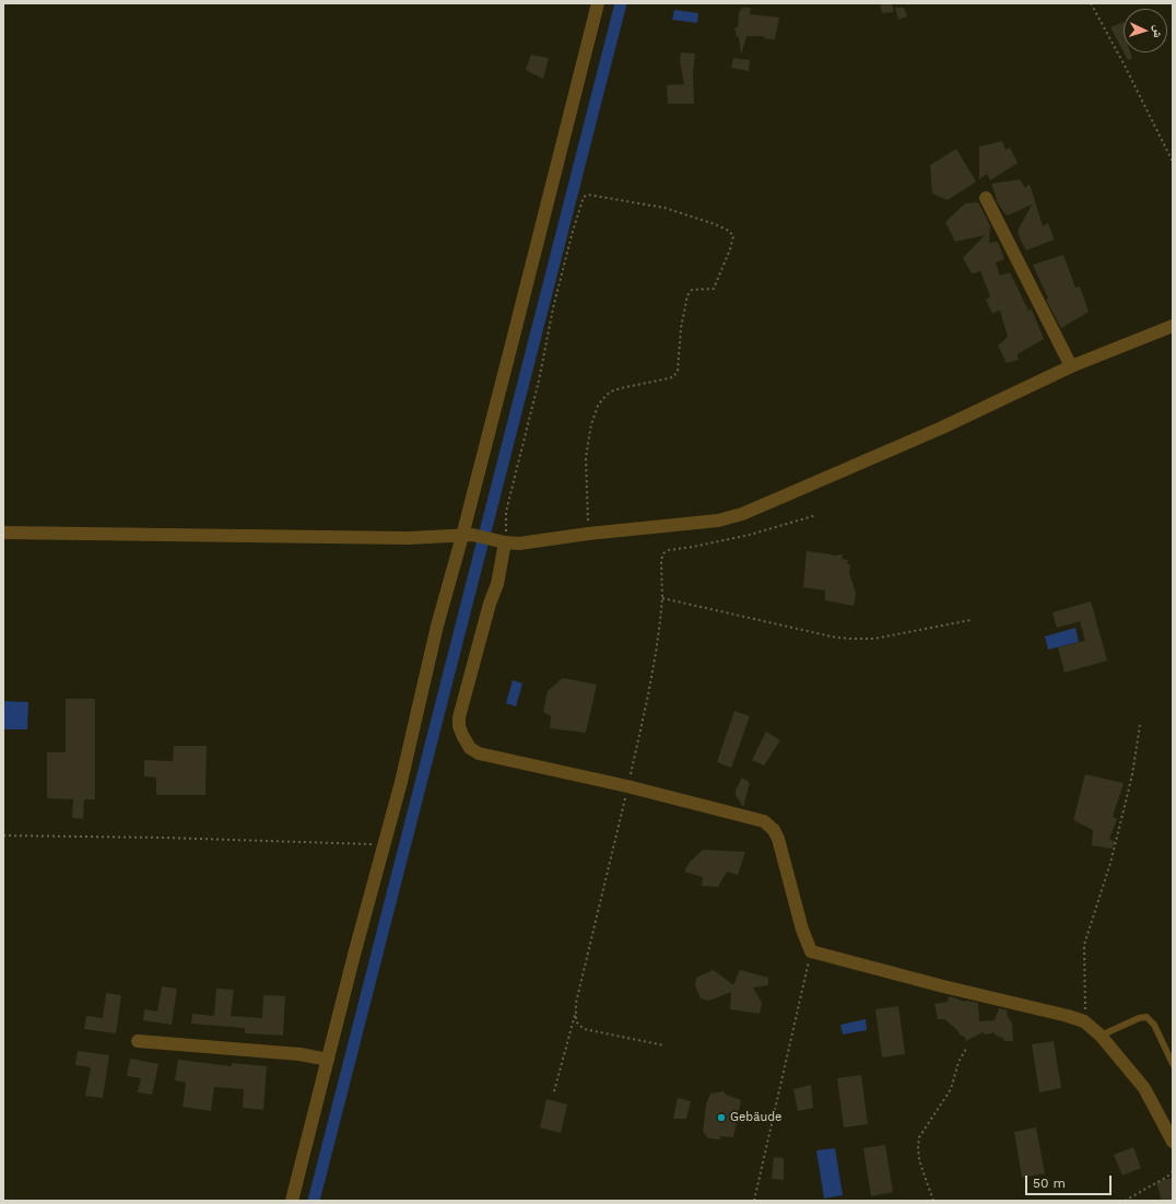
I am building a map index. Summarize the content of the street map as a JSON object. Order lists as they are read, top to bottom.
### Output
{
  "places": ["Gebäude"],
  "scale_bar": "50 m",
  "north": "right"
}
